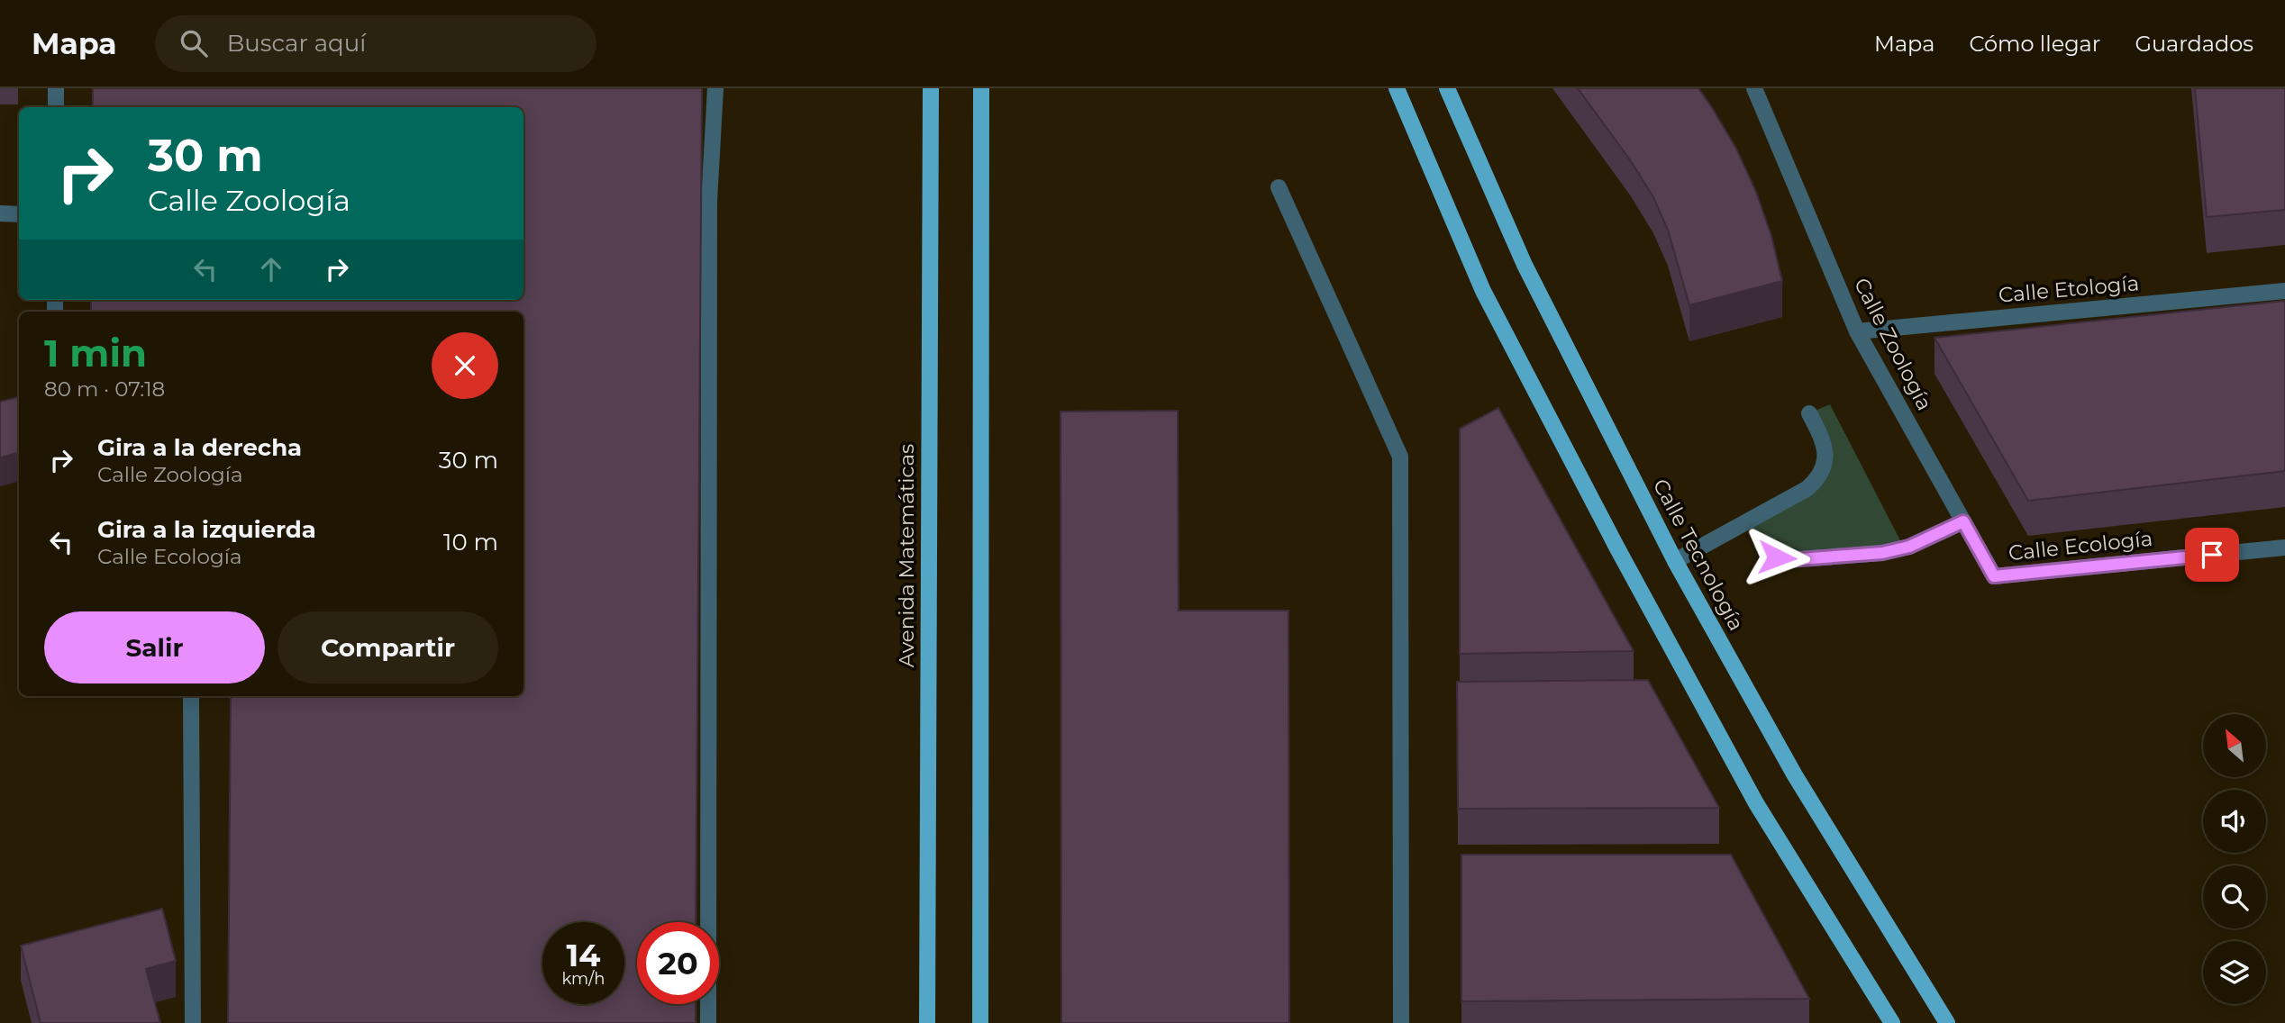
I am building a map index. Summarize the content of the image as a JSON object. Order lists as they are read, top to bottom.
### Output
{
  "streets": {
    "main road": ["Calle Tecnología", "Avenida Matemáticas"],
    "street": ["Calle Etología", "Calle Zoología", "Calle Ecología"]
  },
  "crossings": [
    ["Calle Etología", "Calle Zoología"],
    ["Calle Zoología", "Calle Ecología"]
  ],
  "north": "top left",
  "page": {
    "header": "Mapa",
    "search": "Buscar aquí",
    "nav": ["Mapa", "Cómo llegar", "Guardados"],
    "turn": ["30 m", "Calle Zoología"],
    "heading": ["1 min", "80 m · 07:18"],
    "list": [
      {
        "name": "Gira a la derecha",
        "note": "Calle Zoología",
        "value": "30 m"
      },
      {
        "name": "Gira a la izquierda",
        "note": "Calle Ecología",
        "value": "10 m"
      }
    ],
    "buttons": ["Salir", "Compartir"],
    "speed": "14 km/h",
    "limit": "20"
  }
}
